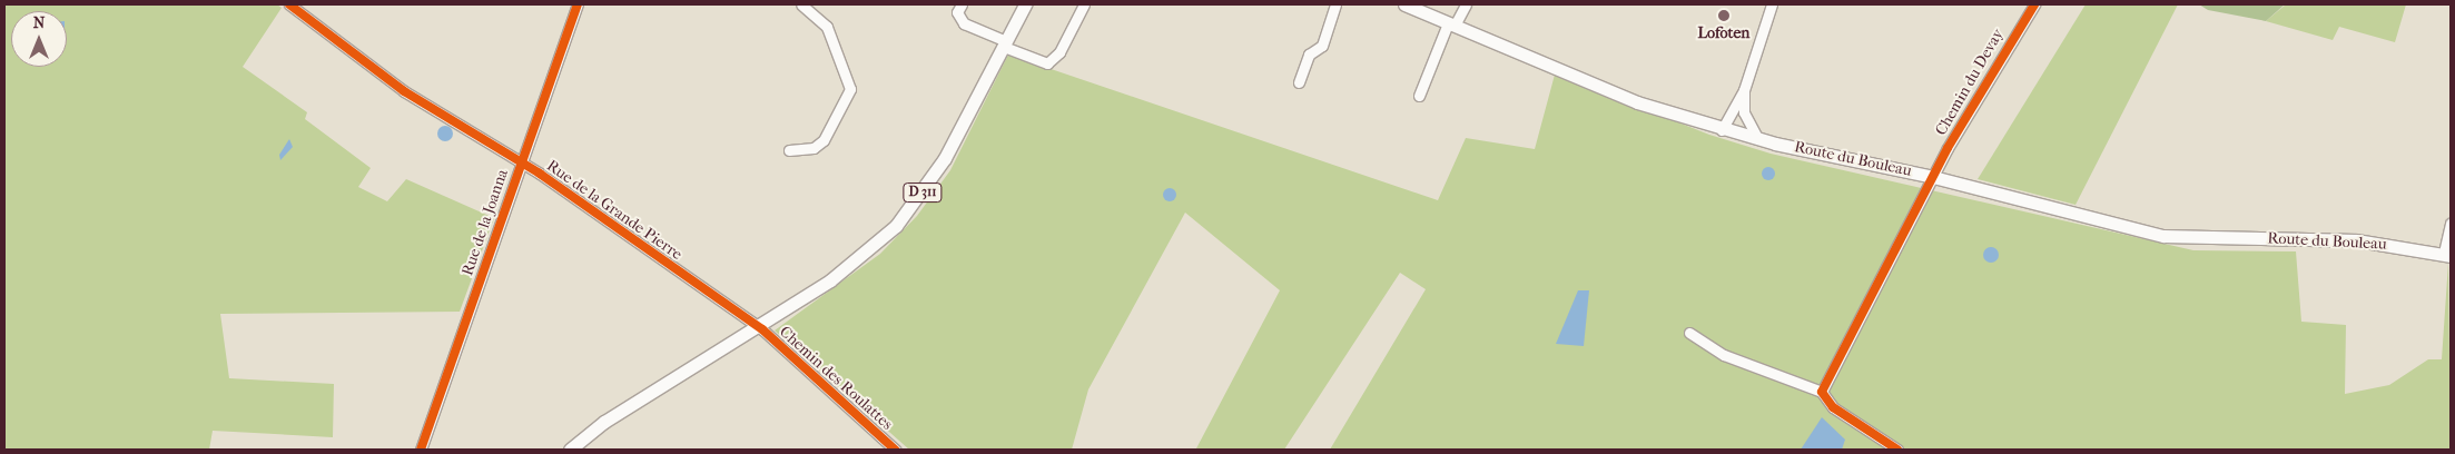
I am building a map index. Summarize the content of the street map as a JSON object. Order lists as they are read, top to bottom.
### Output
{
  "streets": {
    "main road": ["Route du Bouleau", "D 311"],
    "street": [
      "Chemin du Devay",
      "Rue de la Grande Pierre",
      "Rue de la Joanna",
      "Chemin des Roulattes"
    ]
  },
  "crossings": [
    ["Chemin du Devay", "Route du Bouleau"],
    ["D 311", "Rue de la Grande Pierre"],
    ["D 311", "Chemin des Roulattes"],
    ["Rue de la Grande Pierre", "Rue de la Joanna"],
    ["Rue de la Grande Pierre", "Chemin des Roulattes"]
  ],
  "places": ["Lofoten"],
  "north": "top"
}
